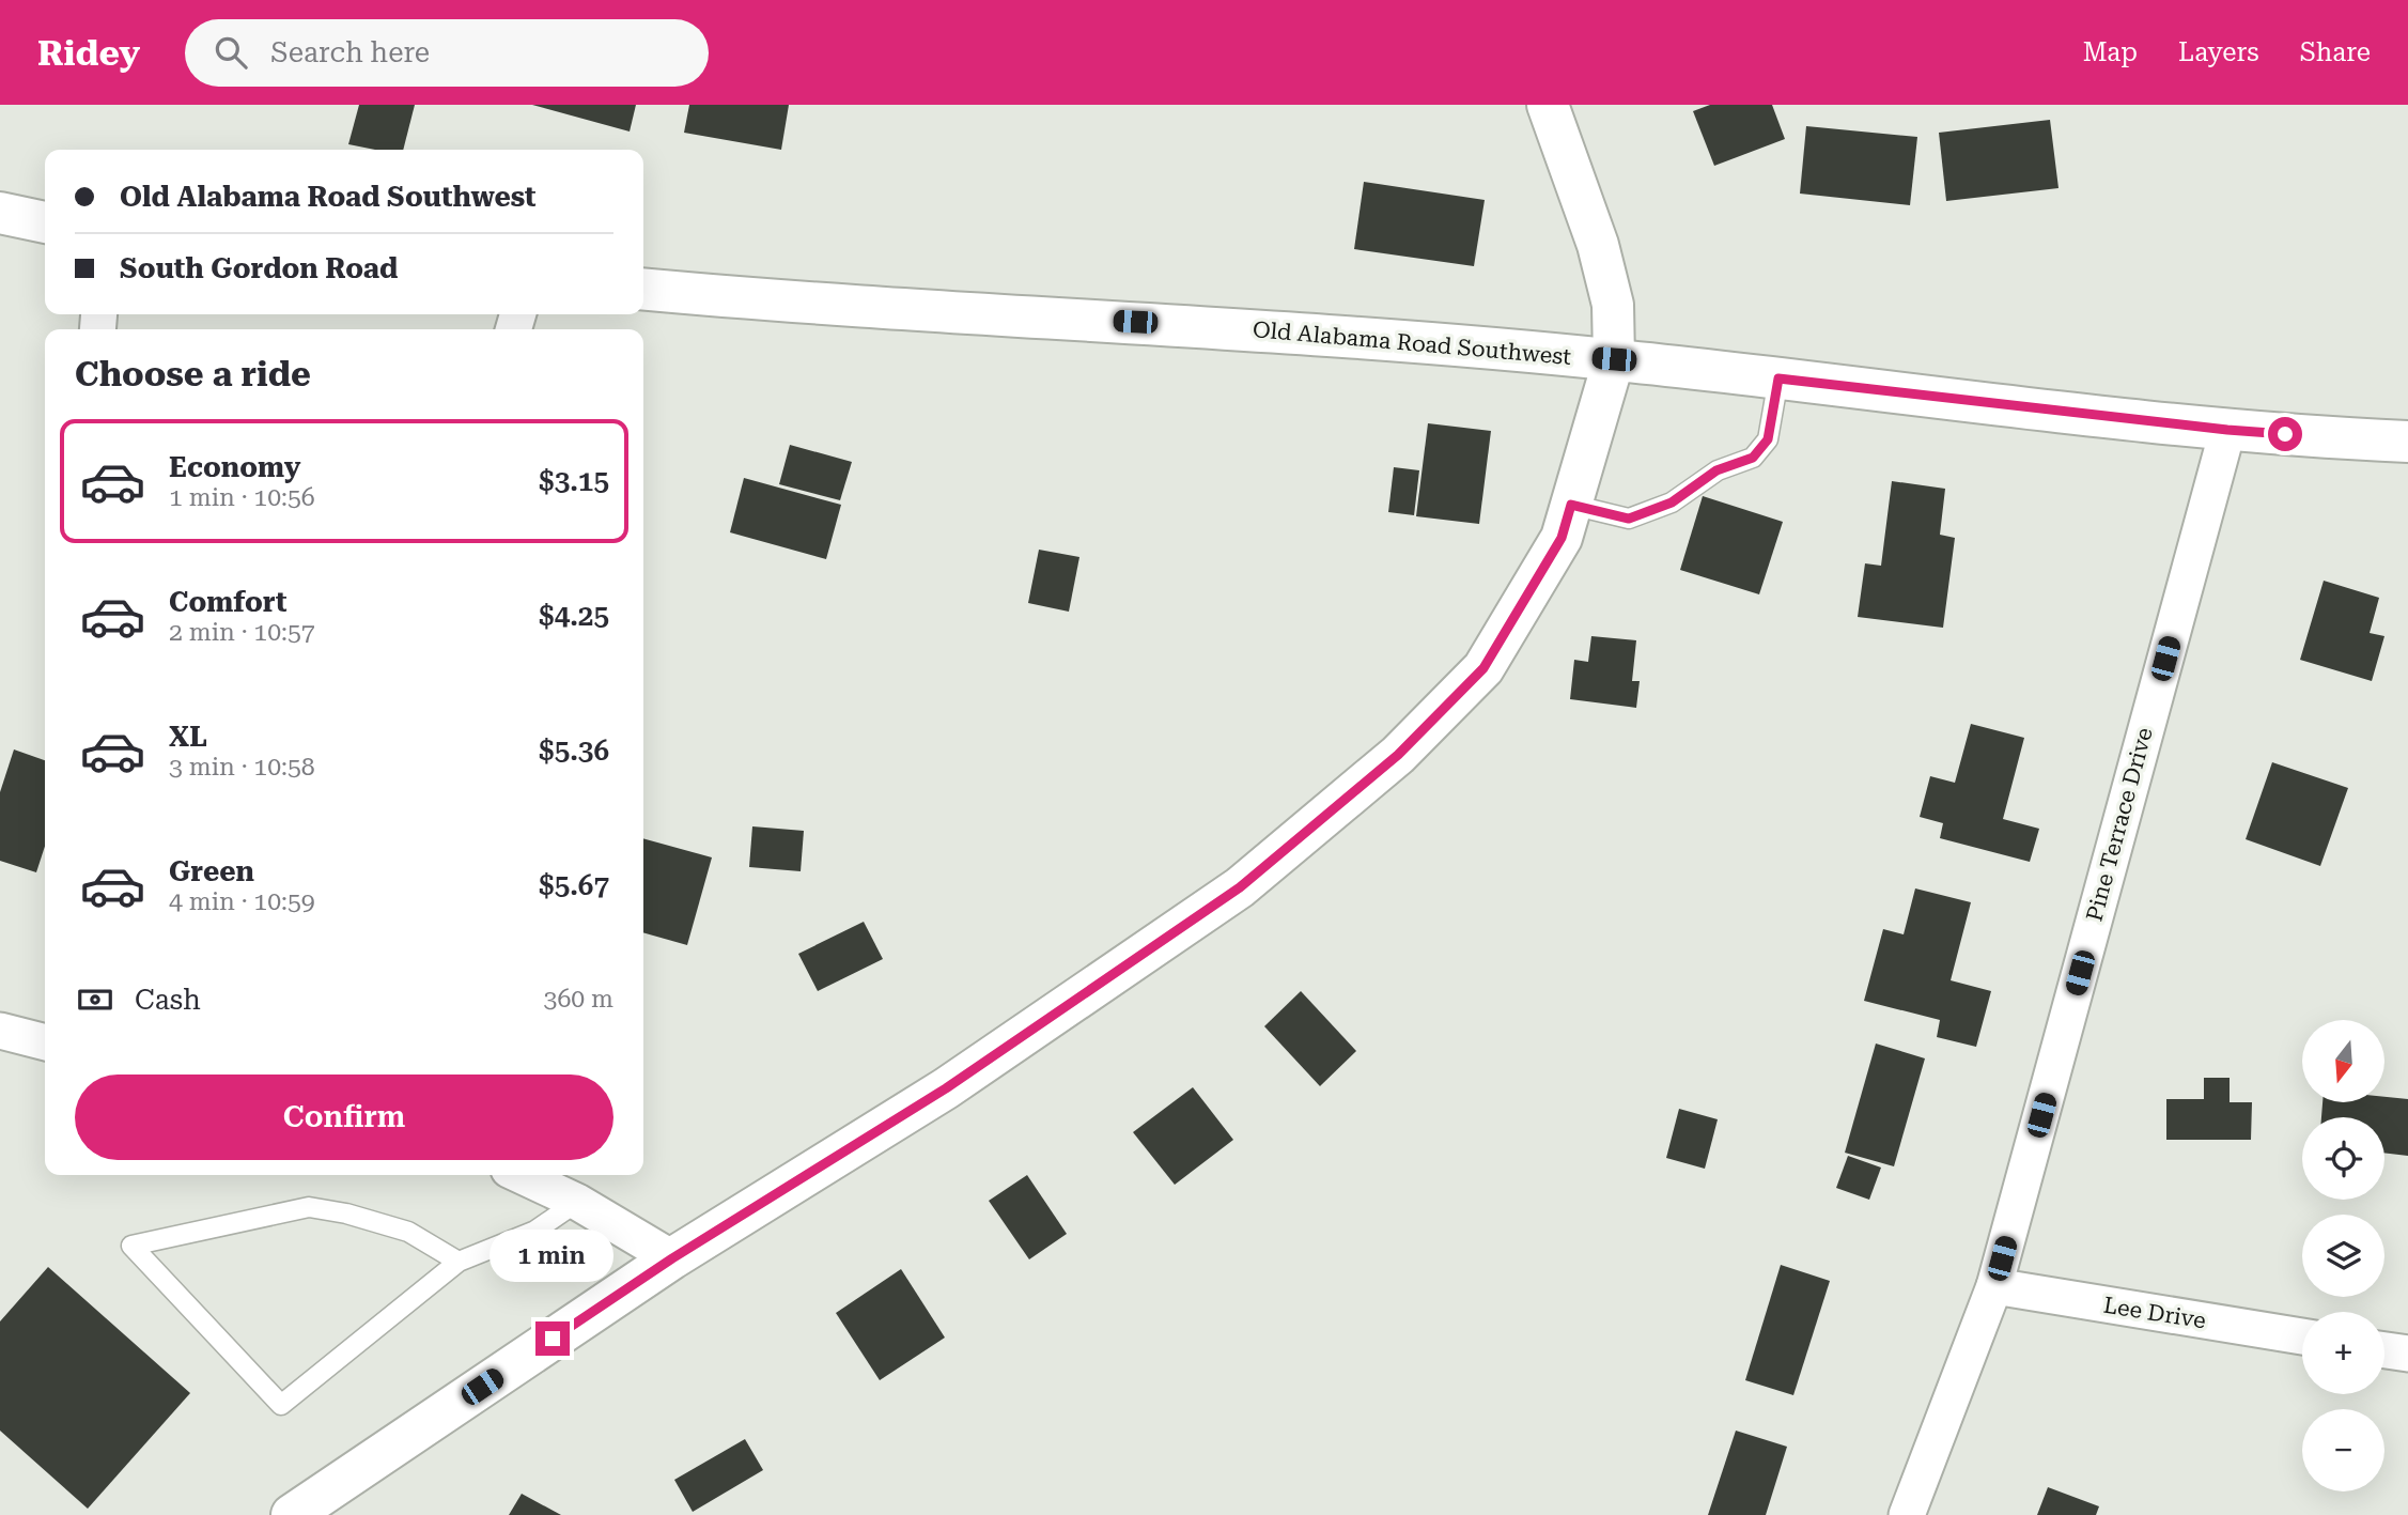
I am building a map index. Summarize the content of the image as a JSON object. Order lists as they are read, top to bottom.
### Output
{
  "streets": {
    "street": ["Old Alabama Road Southwest", "Pine Terrace Drive", "Lee Drive"]
  },
  "crossings": [
    ["Old Alabama Road Southwest", "Pine Terrace Drive"],
    ["Pine Terrace Drive", "Lee Drive"]
  ],
  "north": "bottom",
  "page": {
    "header": "Ridey",
    "search": "Search here",
    "nav": ["Map", "Layers", "Share"],
    "banner": ["Old Alabama Road Southwest", "South Gordon Road"],
    "heading": "Choose a ride",
    "list": [
      {
        "name": "Economy",
        "note": "1 min · 10:56",
        "value": "$3.15"
      },
      {
        "name": "Comfort",
        "note": "2 min · 10:57",
        "value": "$4.25"
      },
      {
        "name": "XL",
        "note": "3 min · 10:58",
        "value": "$5.36"
      },
      {
        "name": "Green",
        "note": "4 min · 10:59",
        "value": "$5.67"
      }
    ],
    "pay": ["Cash", "360 m"],
    "map_buttons": ["+", "−"],
    "buttons": "Confirm",
    "bubble": "1 min"
  }
}
